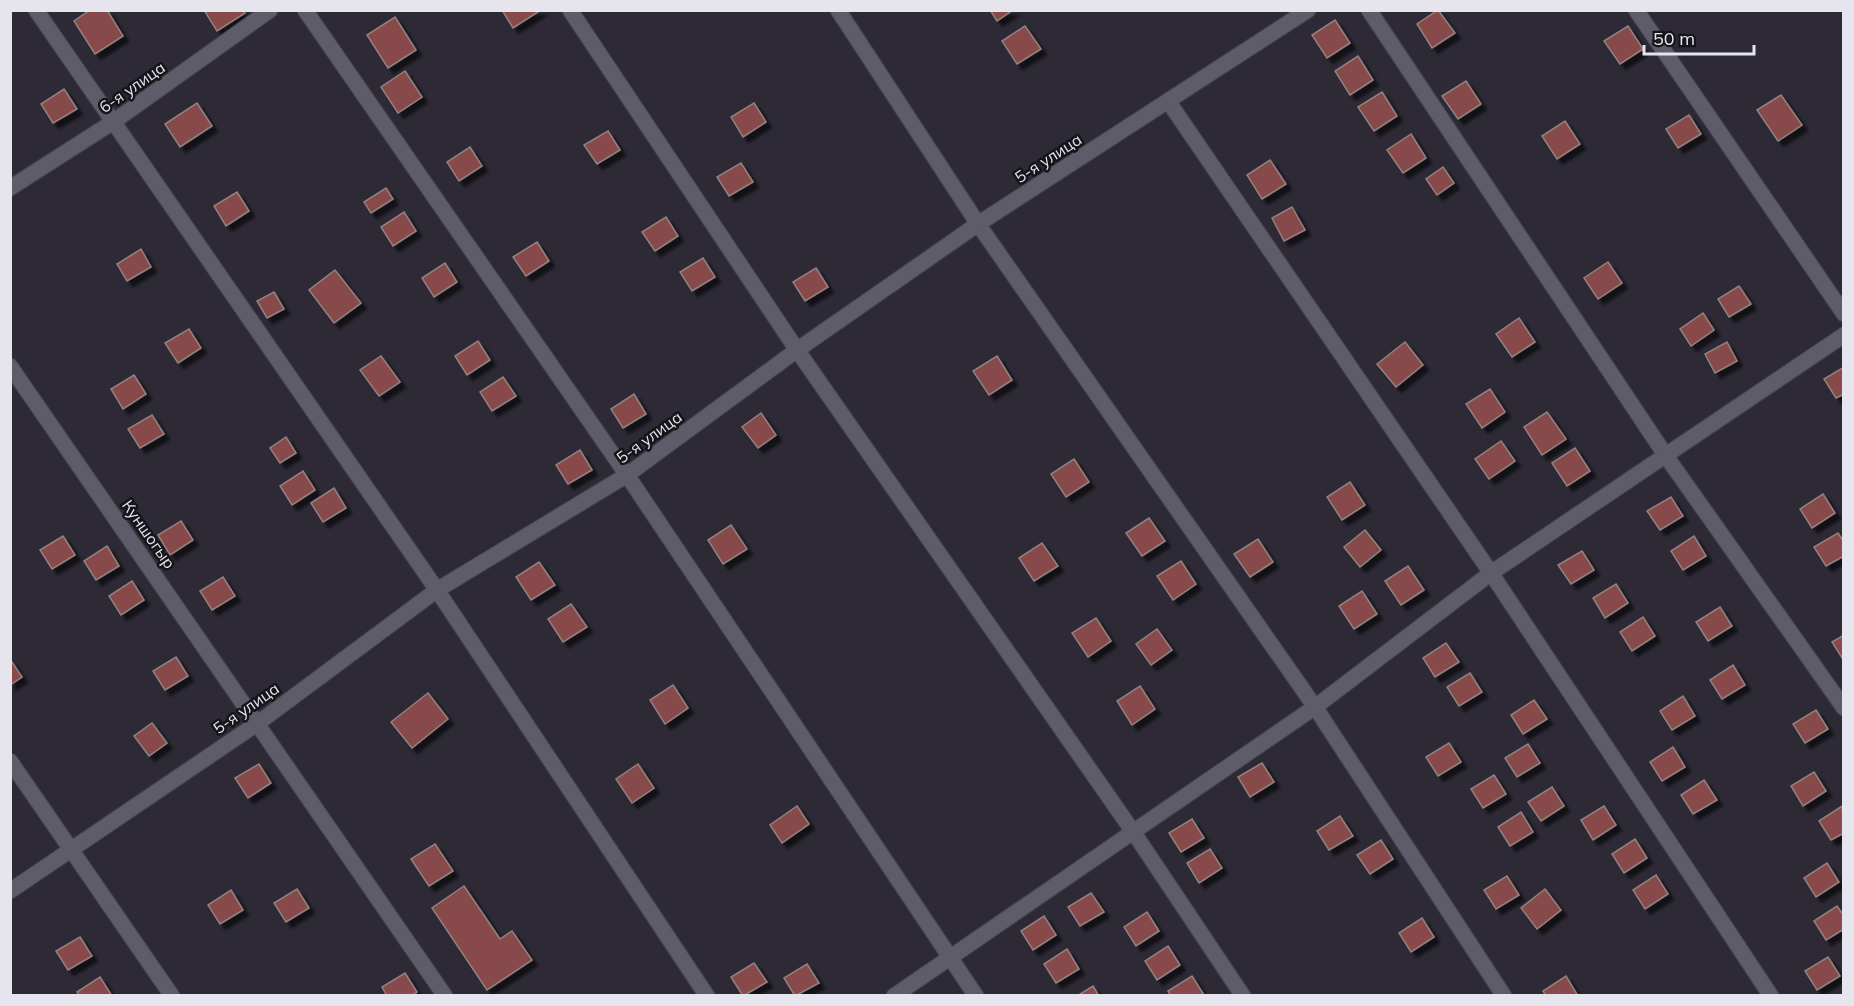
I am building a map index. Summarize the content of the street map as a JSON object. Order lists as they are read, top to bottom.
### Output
{
  "streets": {
    "street": ["6-я улица", "5-я улица", "Куншогыр"]
  },
  "crossings": [
    ["5-я улица", "Куншогыр"]
  ],
  "scale_bar": "50 m"
}
